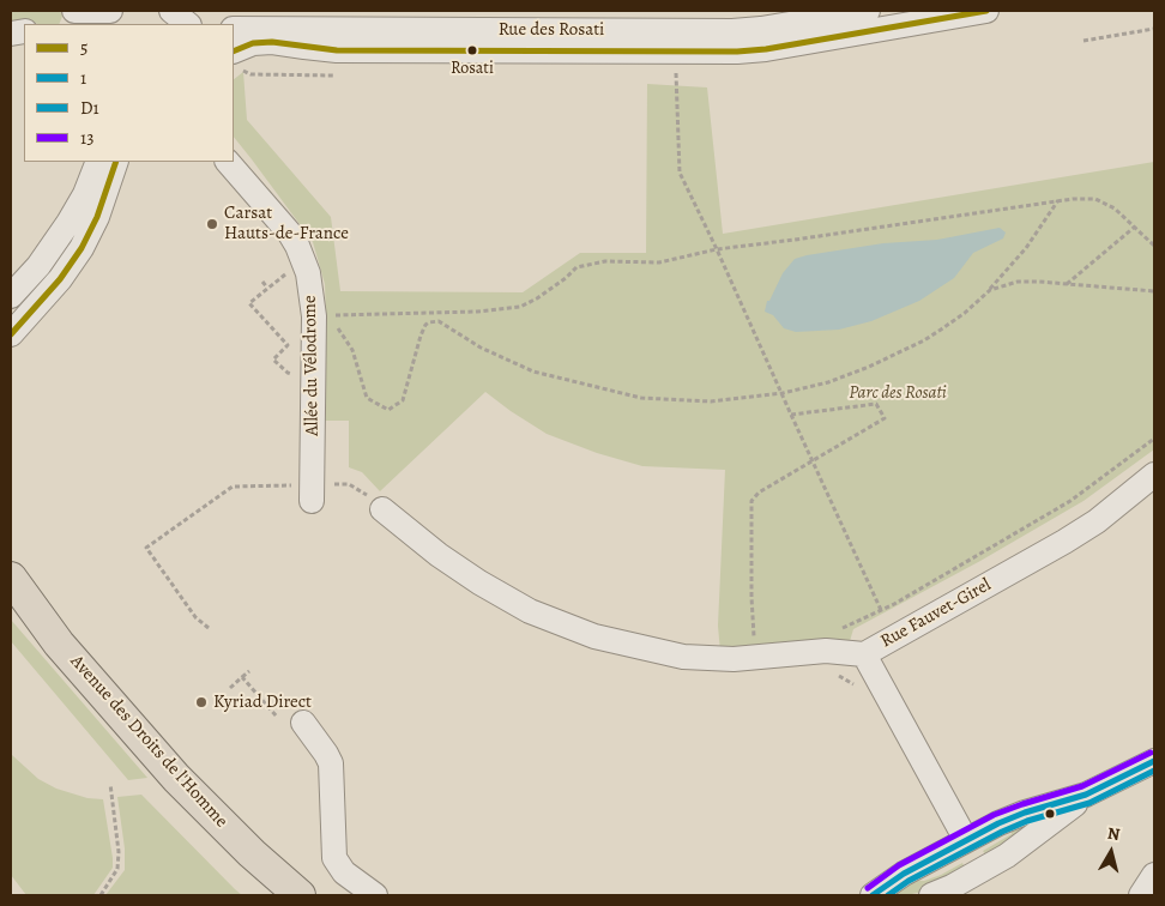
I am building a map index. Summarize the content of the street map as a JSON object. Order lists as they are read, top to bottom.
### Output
{
  "streets": {
    "main road": ["Avenue des Droits de l'Homme"],
    "street": ["Rue des Rosati", "Allée du Vélodrome", "Rue Fauvet-Girel"]
  },
  "parks": ["Parc des Rosati"],
  "places": ["Rosati", "Carsat Hauts-de-France", "Kyriad Direct"],
  "lines": [
    "transit line 5",
    "transit line 13",
    "transit line 1",
    "transit line D1"
  ],
  "legend": [
    "5",
    "1",
    "D1",
    "13"
  ],
  "north": "top"
}
